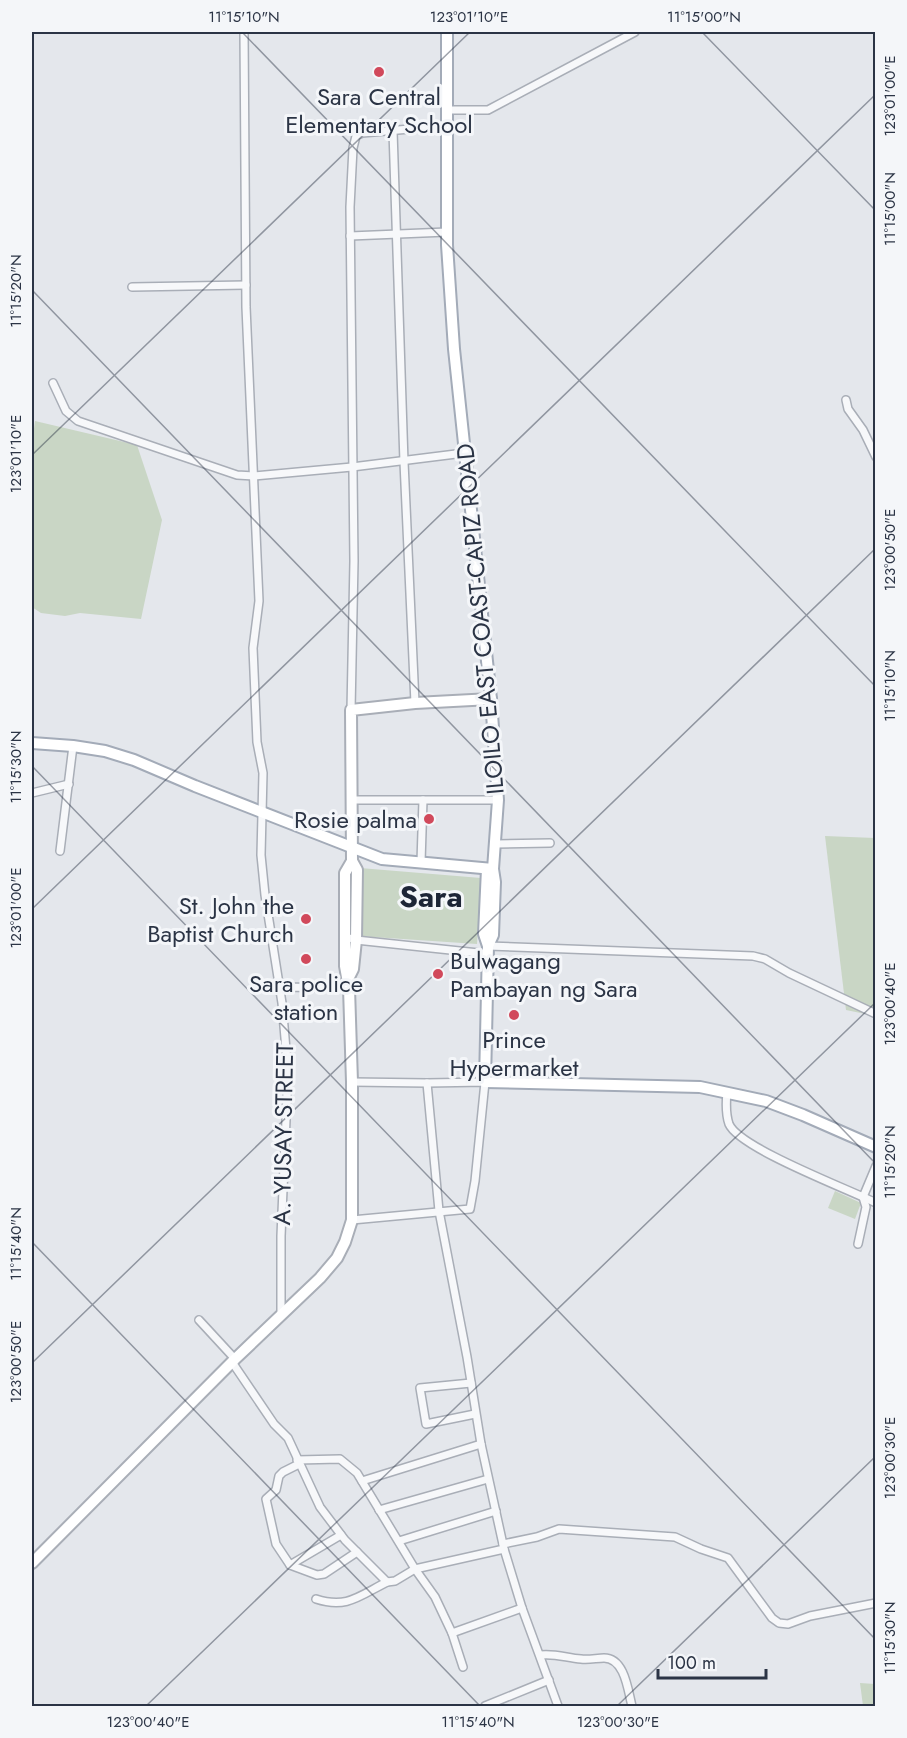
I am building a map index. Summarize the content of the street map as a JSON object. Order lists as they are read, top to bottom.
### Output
{
  "streets": {
    "main road": ["ILOILO EAST COAST-CAPIZ ROAD"],
    "street": ["A. YUSAY STREET"]
  },
  "districts": ["Sara"],
  "places": [
    "Sara Central Elementary School",
    "Rosie palma",
    "St. John the Baptist Church",
    "Sara police station",
    "Bulwagang Pambayan ng Sara",
    "Prince Hypermarket"
  ],
  "scale_bar": "100 m",
  "coordinates": [
    "11°15'10\"N",
    "123°01'10\"E",
    "11°15'00\"N",
    "123°01'00\"E",
    "11°15'20\"N",
    "123°00'50\"E",
    "11°15'30\"N",
    "123°00'40\"E",
    "11°15'40\"N",
    "123°00'30\"E"
  ]
}
